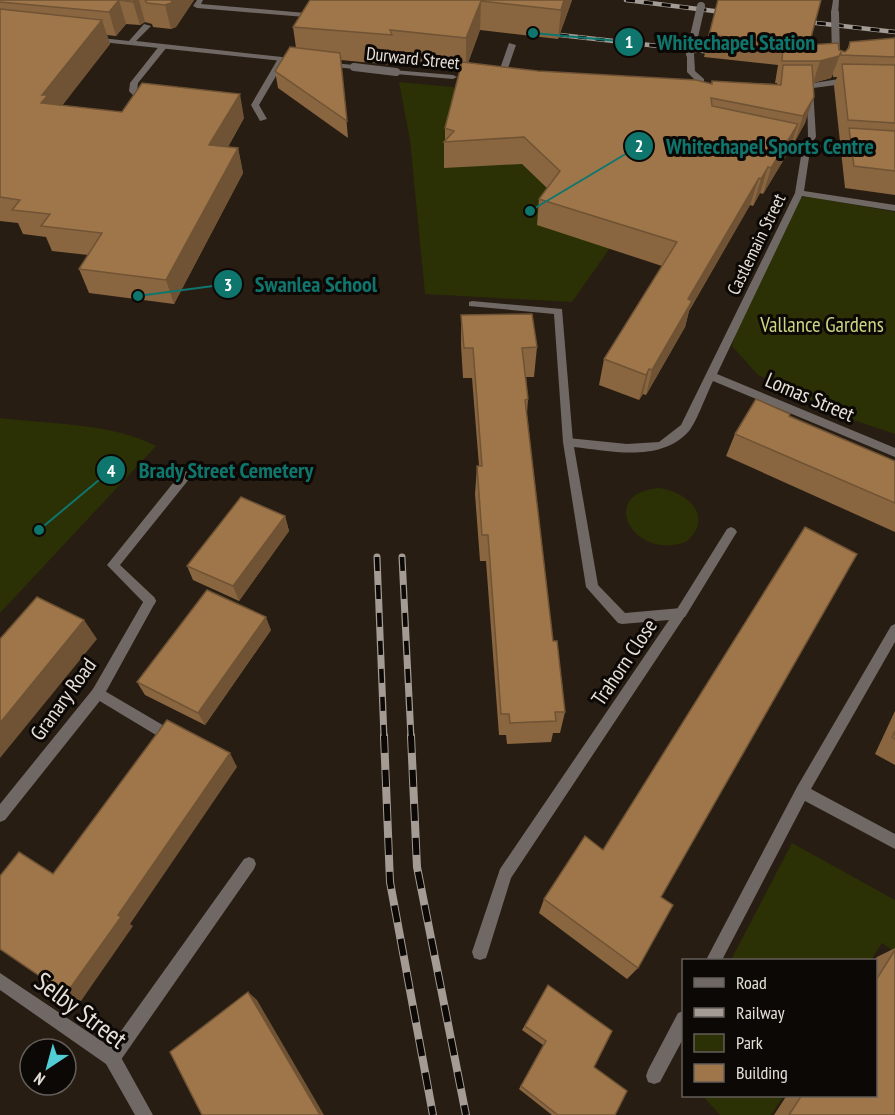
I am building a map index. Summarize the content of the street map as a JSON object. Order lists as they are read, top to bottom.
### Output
{
  "streets": {
    "street": [
      "Durward Street",
      "Castlemain Street",
      "Lomas Street",
      "Trahorn Close",
      "Granary Road",
      "Selby Street"
    ]
  },
  "crossings": [
    ["Castlemain Street", "Lomas Street"]
  ],
  "parks": ["Vallance Gardens"],
  "places": [
    "Whitechapel Station",
    "Whitechapel Sports Centre",
    "Swanlea School",
    "Brady Street Cemetery"
  ],
  "legend": [
    "Road",
    "Railway",
    "Park",
    "Building"
  ],
  "north": "bottom left"
}
